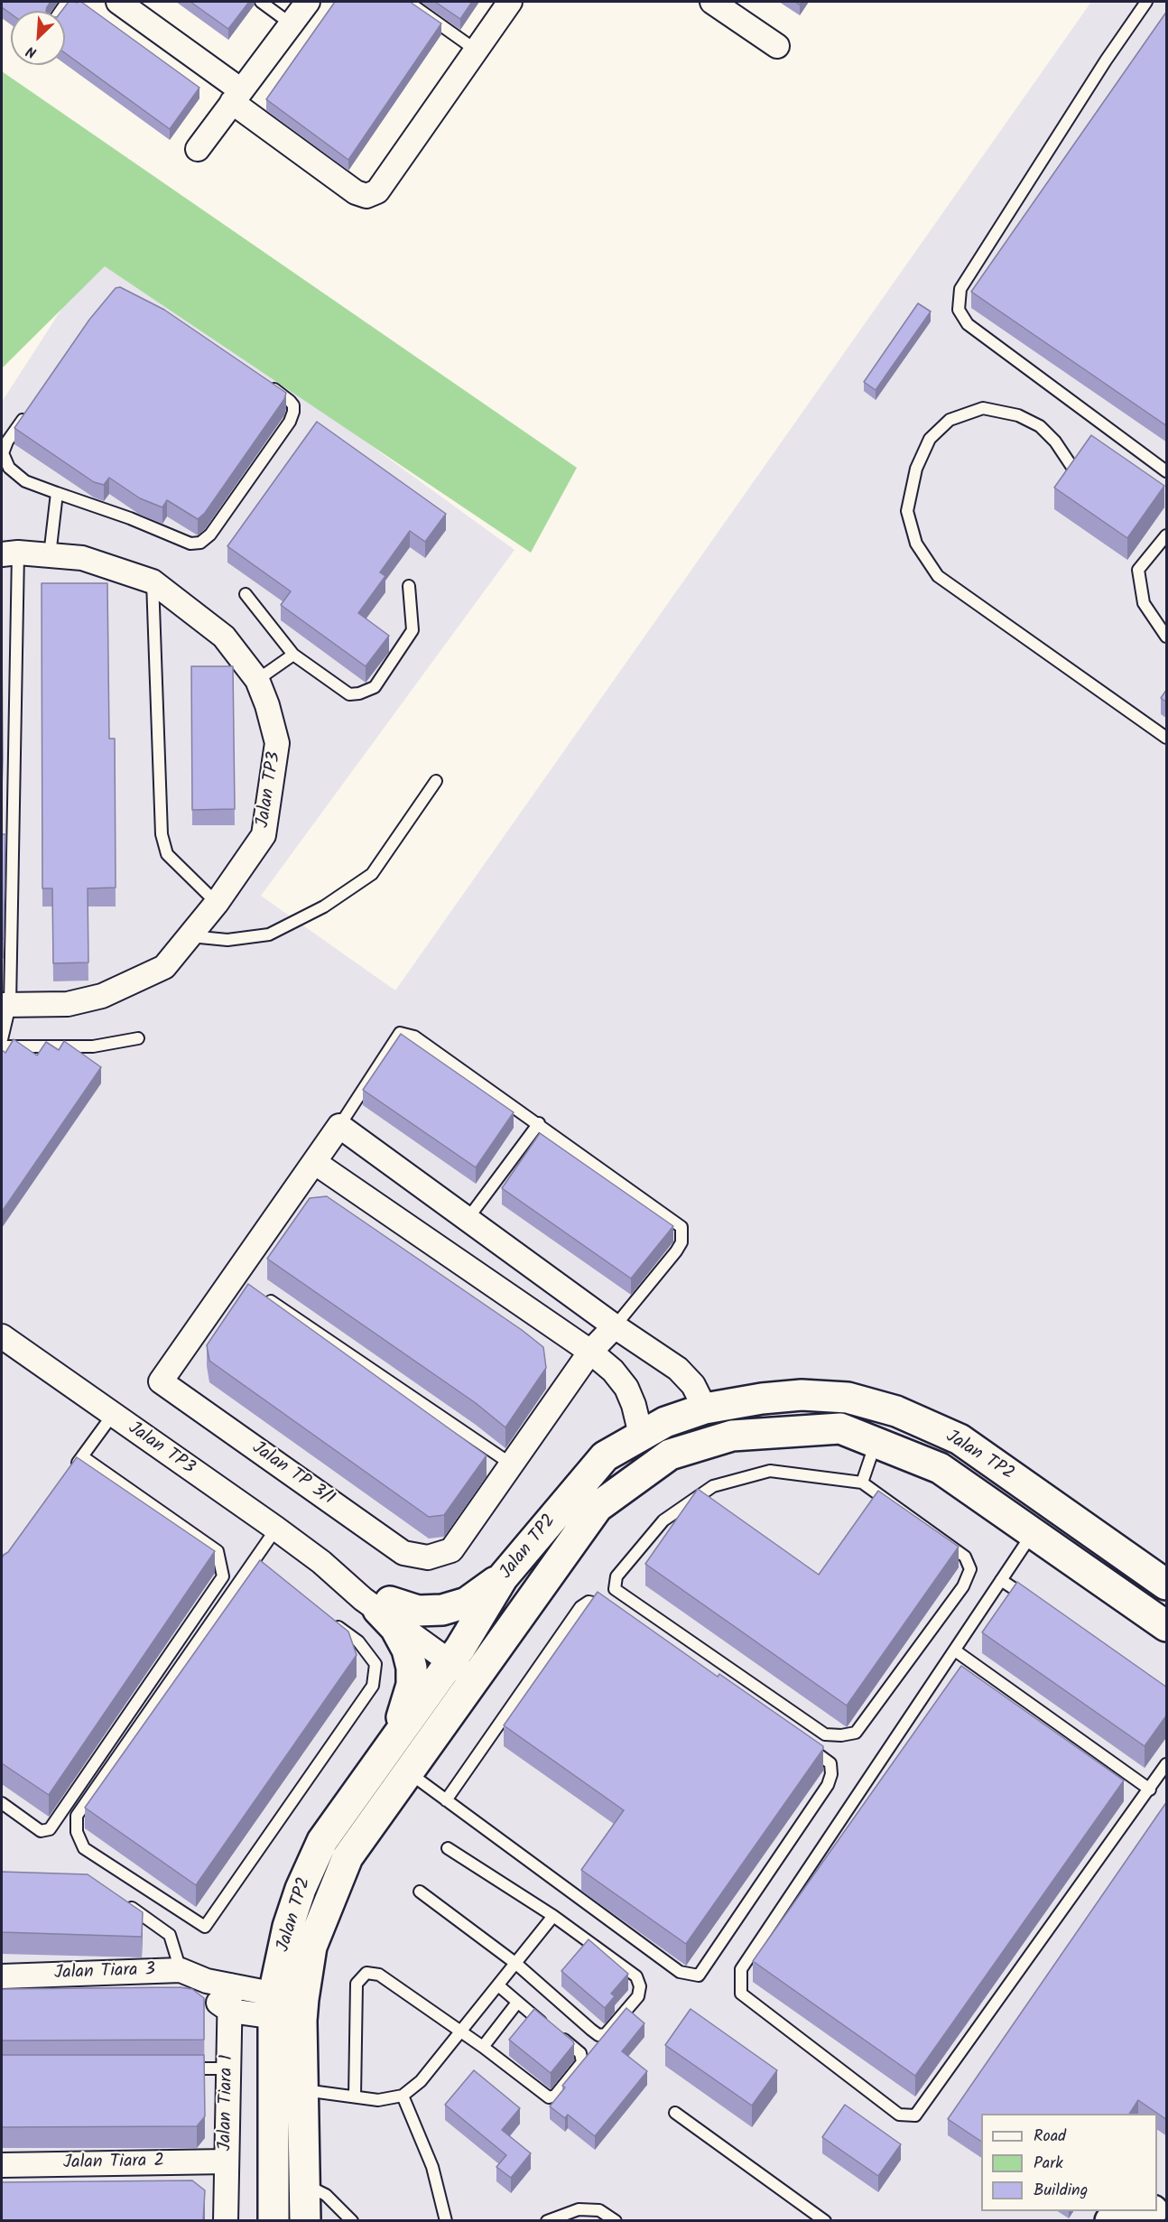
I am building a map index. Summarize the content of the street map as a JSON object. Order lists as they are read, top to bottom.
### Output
{
  "streets": {
    "street": [
      "Jalan TP3",
      "Jalan TP2",
      "Jalan TP 3/1",
      "Jalan Tiara 3",
      "Jalan Tiara 1",
      "Jalan Tiara 2"
    ]
  },
  "crossings": [
    ["Jalan TP3", "Jalan TP2"],
    ["Jalan TP2", "Jalan Tiara 3"],
    ["Jalan Tiara 3", "Jalan Tiara 1"],
    ["Jalan Tiara 1", "Jalan Tiara 2"]
  ],
  "legend": ["Road", "Park", "Building"],
  "north": "bottom left"
}
